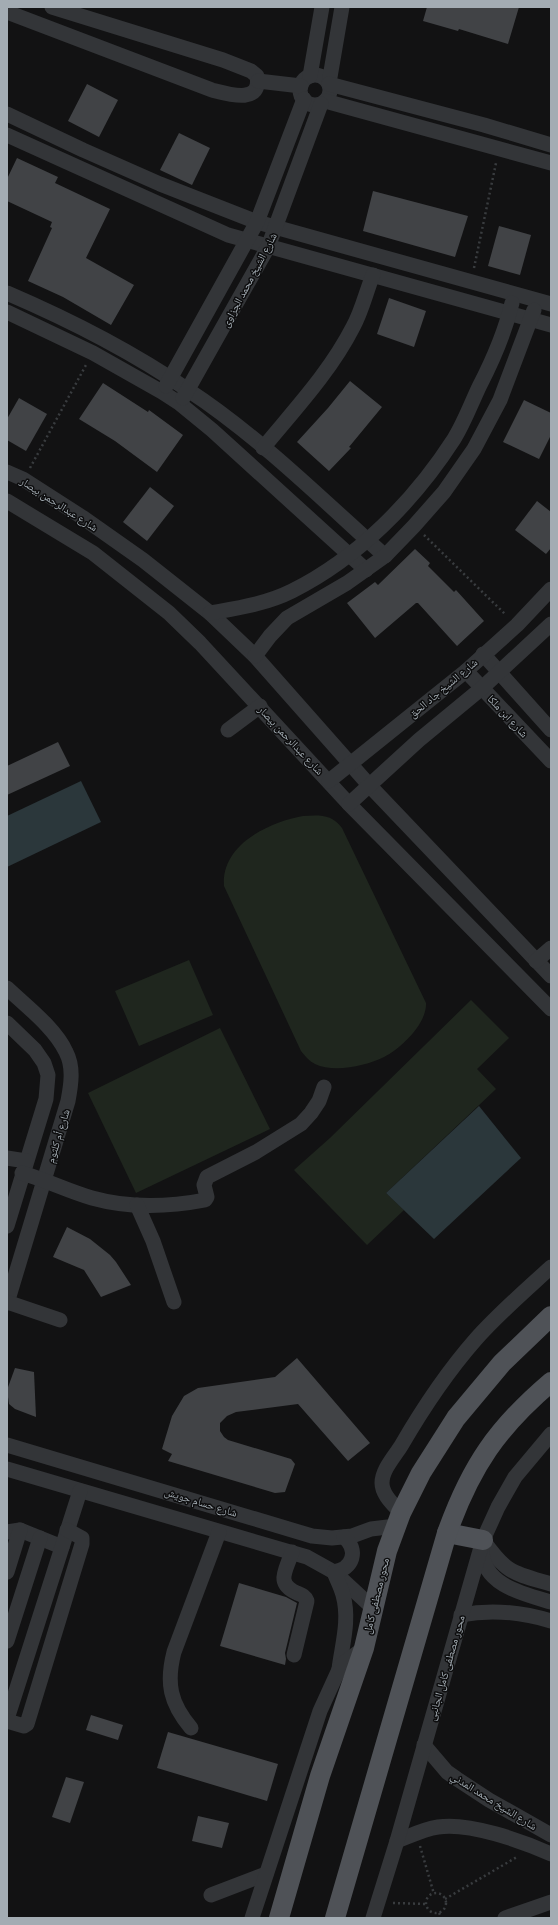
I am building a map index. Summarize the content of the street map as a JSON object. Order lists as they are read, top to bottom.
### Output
{
  "streets": {
    "main road": ["محور مصطفى كامل"],
    "street": [
      "شارع الشيخ محمد الجزاوى",
      "شارع عبدالرحمن بيصار",
      "شارع الشيخ جاد الحق",
      "شارع ابن ملكا",
      "شارع أم كلثوم",
      "شارع حسام جويش",
      "محور مصطفى كامل الجانبى",
      "شارع الشيخ محمد المدني"
    ]
  },
  "crossings": [
    ["شارع عبدالرحمن بيصار", "شارع الشيخ جاد الحق"],
    ["شارع الشيخ جاد الحق", "شارع ابن ملكا"],
    ["شارع حسام جويش", "محور مصطفى كامل"],
    ["محور مصطفى كامل الجانبى", "شارع الشيخ محمد المدني"]
  ]
}
